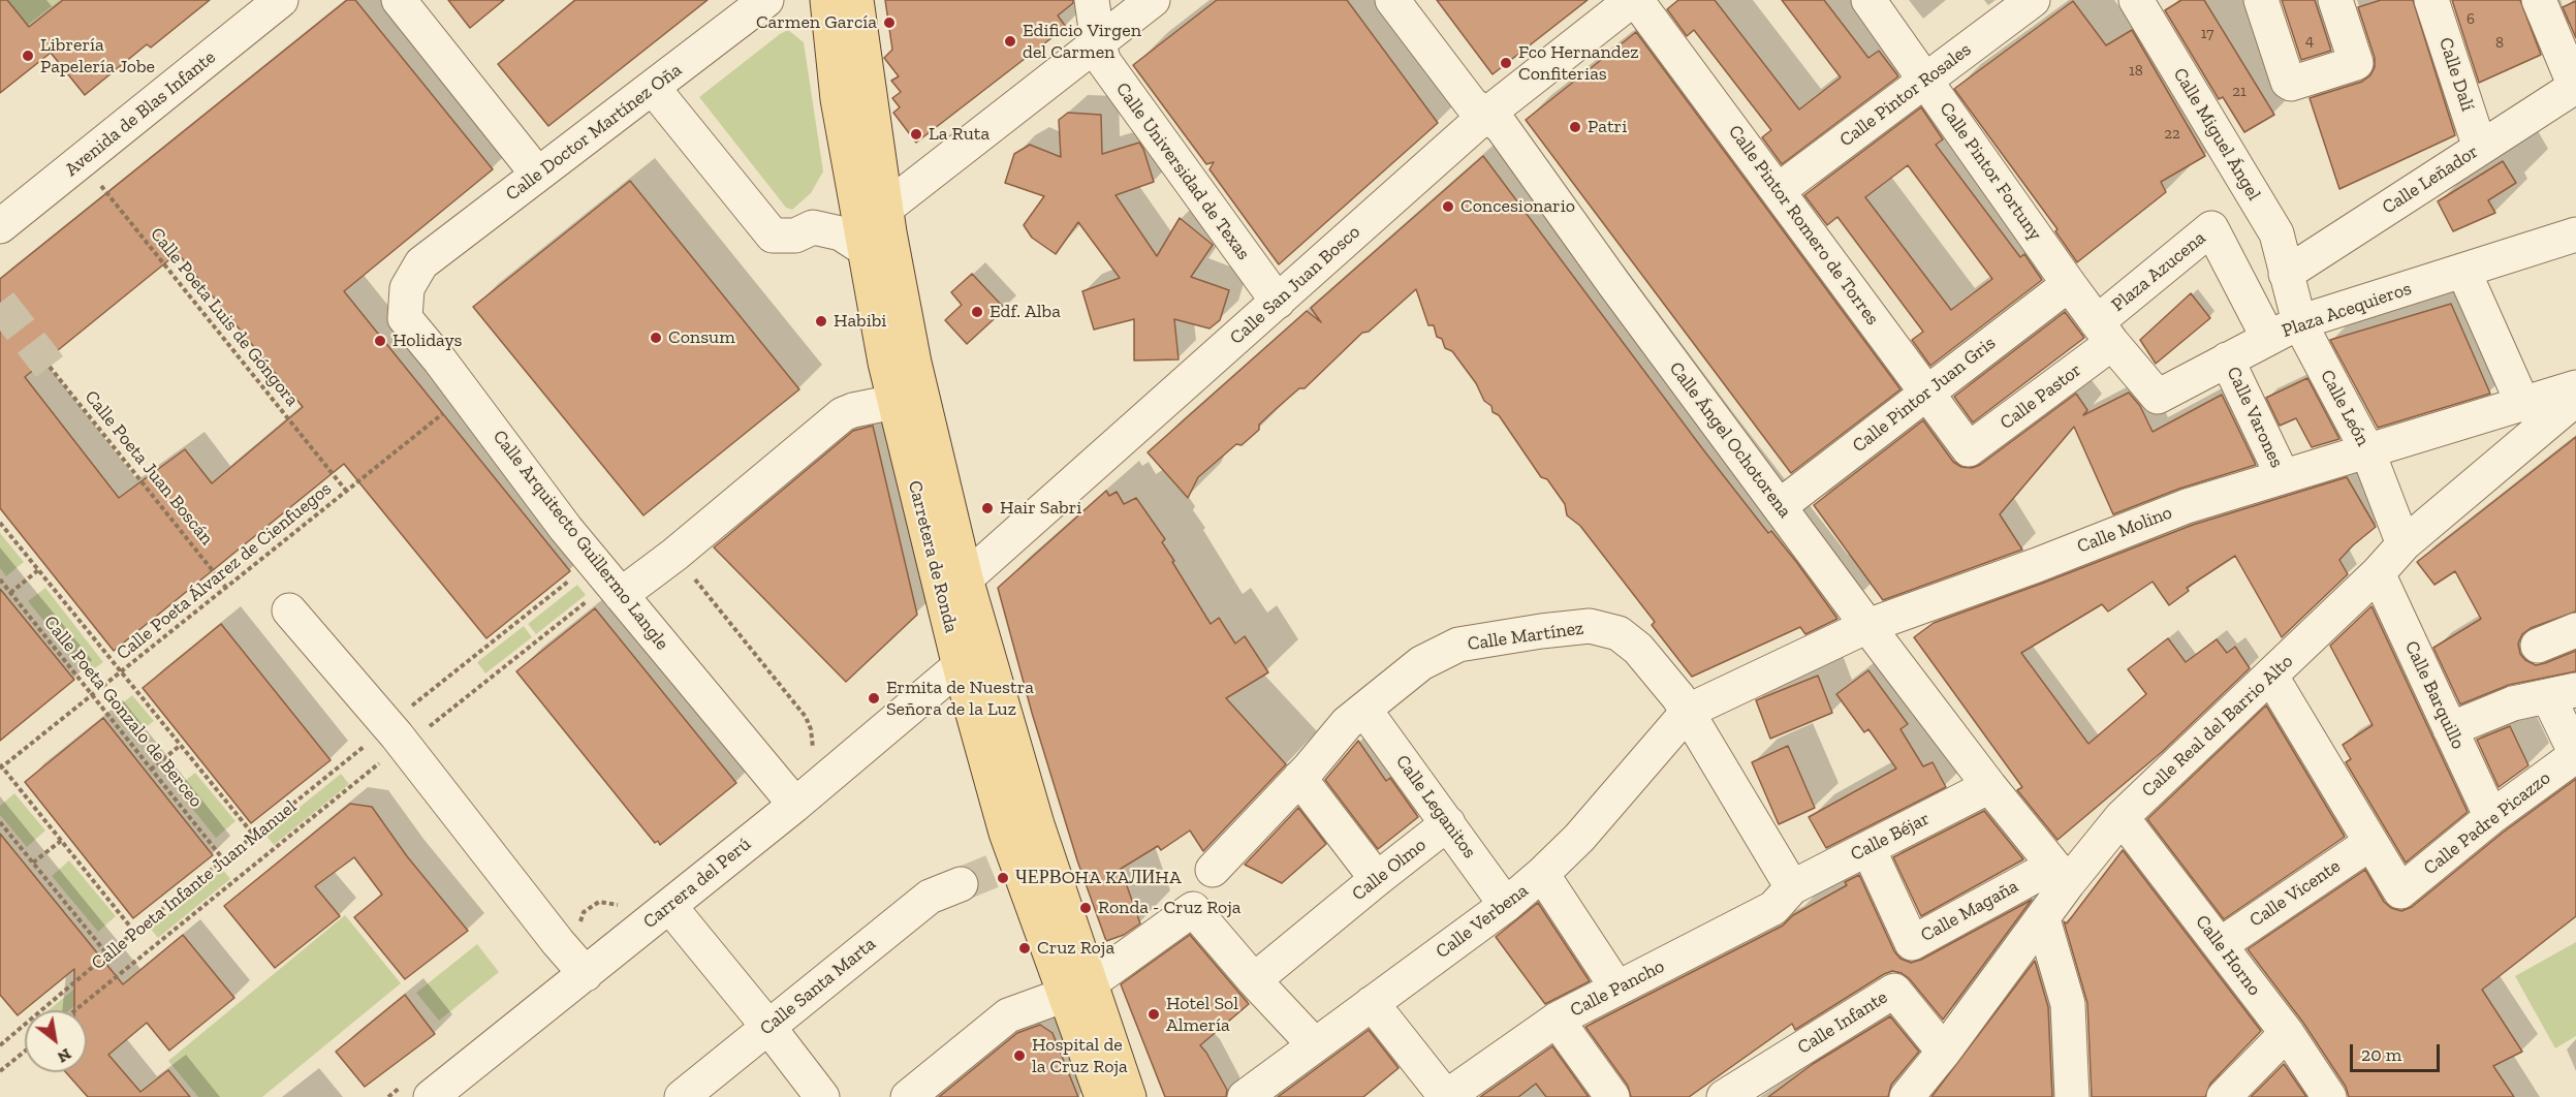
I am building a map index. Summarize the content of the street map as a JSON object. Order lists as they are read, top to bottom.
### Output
{
  "streets": {
    "main road": ["Carretera de Ronda"],
    "street": [
      "Calle Dalí",
      "Calle Pintor Rosales",
      "Avenida de Blas Infante",
      "Calle Doctor Martínez Oña",
      "Calle Miguel Ángel",
      "Calle Universidad de Texas",
      "Calle Pintor Fortuny",
      "Calle Leñador",
      "Calle Pintor Romero de Torres",
      "Plaza Azucena",
      "Calle San Juan Bosco",
      "Plaza Acequieros",
      "Calle Pintor Juan Gris",
      "Calle Pastor",
      "Calle León",
      "Calle Varones",
      "Calle Ángel Ochotorena",
      "Calle Molino",
      "Calle Arquitecto Guillermo Langle",
      "Calle Martínez",
      "Calle Barquillo",
      "Calle Real del Barrio Alto",
      "Calle Leganitos",
      "Calle Padre Picazzo",
      "Calle Béjar",
      "Calle Olmo",
      "Carrera del Perú",
      "Calle Vicente",
      "Calle Magaña",
      "Calle Verbena",
      "Calle Horno",
      "Calle Santa Marta",
      "Calle Pancho",
      "Calle Infante"
    ],
    "path": [
      "Calle Poeta Luis de Góngora",
      "Calle Poeta Juan Boscán",
      "Calle Poeta Álvarez de Cienfuegos",
      "Calle Poeta Gonzalo de Berceo",
      "Calle Poeta Infante Juan Manuel"
    ]
  },
  "crossings": [
    ["Calle Dalí", "Calle Leñador"],
    ["Calle Pintor Rosales", "Calle Pintor Fortuny"],
    ["Calle Pintor Rosales", "Calle Pintor Romero de Torres"],
    ["Avenida de Blas Infante", "Calle Poeta Luis de Góngora"],
    ["Calle Doctor Martínez Oña", "Calle Arquitecto Guillermo Langle"],
    ["Calle Miguel Ángel", "Calle Leñador"],
    ["Calle Miguel Ángel", "Calle León"],
    ["Calle Universidad de Texas", "Calle San Juan Bosco"],
    ["Calle Pintor Fortuny", "Plaza Azucena"],
    ["Calle Pintor Fortuny", "Plaza Acequieros"],
    ["Calle Pintor Fortuny", "Calle Pintor Juan Gris"],
    ["Calle Pintor Fortuny", "Calle Pastor"],
    ["Calle Leñador", "Calle León"],
    ["Calle Pintor Romero de Torres", "Calle San Juan Bosco"],
    ["Calle Pintor Romero de Torres", "Calle Pintor Juan Gris"],
    ["Calle Pintor Romero de Torres", "Calle Pastor"],
    ["Plaza Azucena", "Plaza Acequieros"],
    ["Plaza Azucena", "Calle Pastor"],
    ["Calle San Juan Bosco", "Calle Ángel Ochotorena"],
    ["Calle San Juan Bosco", "Carretera de Ronda"],
    ["Plaza Acequieros", "Calle Pastor"],
    ["Plaza Acequieros", "Calle León"],
    ["Plaza Acequieros", "Calle Varones"],
    ["Calle Poeta Luis de Góngora", "Calle Poeta Álvarez de Cienfuegos"],
    ["Calle Pintor Juan Gris", "Calle Ángel Ochotorena"],
    ["Calle León", "Calle Molino"],
    ["Calle León", "Calle Real del Barrio Alto"],
    ["Calle Varones", "Calle Molino"],
    ["Calle Ángel Ochotorena", "Calle Molino"],
    ["Calle Ángel Ochotorena", "Calle Real del Barrio Alto"],
    ["Calle Ángel Ochotorena", "Calle Béjar"],
    ["Calle Ángel Ochotorena", "Calle Magaña"],
    ["Calle Poeta Juan Boscán", "Calle Poeta Álvarez de Cienfuegos"],
    ["Calle Molino", "Calle Martínez"],
    ["Calle Molino", "Calle Verbena"],
    ["Calle Arquitecto Guillermo Langle", "Calle Poeta Álvarez de Cienfuegos"],
    ["Calle Arquitecto Guillermo Langle", "Carrera del Perú"],
    ["Calle Arquitecto Guillermo Langle", "Calle Poeta Infante Juan Manuel"],
    ["Carretera de Ronda", "Carrera del Perú"],
    ["Calle Poeta Álvarez de Cienfuegos", "Calle Poeta Gonzalo de Berceo"],
    ["Calle Martínez", "Calle Leganitos"],
    ["Calle Martínez", "Calle Béjar"],
    ["Calle Martínez", "Calle Verbena"],
    ["Calle Martínez", "Calle Pancho"],
    ["Calle Barquillo", "Calle Real del Barrio Alto"],
    ["Calle Barquillo", "Calle Padre Picazzo"],
    ["Calle Poeta Gonzalo de Berceo", "Calle Poeta Infante Juan Manuel"],
    ["Calle Real del Barrio Alto", "Calle Magaña"],
    ["Calle Real del Barrio Alto", "Calle Horno"],
    ["Calle Real del Barrio Alto", "Calle Infante"],
    ["Calle Leganitos", "Calle Olmo"],
    ["Calle Leganitos", "Calle Verbena"],
    ["Calle Padre Picazzo", "Calle Vicente"],
    ["Calle Béjar", "Calle Magaña"],
    ["Calle Béjar", "Calle Pancho"],
    ["Calle Vicente", "Calle Horno"]
  ],
  "places": [
    "Carmen García",
    "Edificio Virgen del Carmen",
    "Librería Papelería Jobe",
    "Fco Hernandez Confiterias",
    "Patri",
    "La Ruta",
    "Concesionario",
    "Edf. Alba",
    "Habibi",
    "Consum",
    "Holidays",
    "Hair Sabri",
    "Ermita de Nuestra Señora de la Luz",
    "ЧЕРВOHA KAЛИHA",
    "Ronda - Cruz Roja",
    "Cruz Roja",
    "Hotel Sol Almería",
    "Hospital de la Cruz Roja"
  ],
  "house_numbers": [
    "6",
    "17",
    "4",
    "8",
    "18",
    "21",
    "22"
  ],
  "scale_bar": "20 m",
  "north": "bottom right"
}
